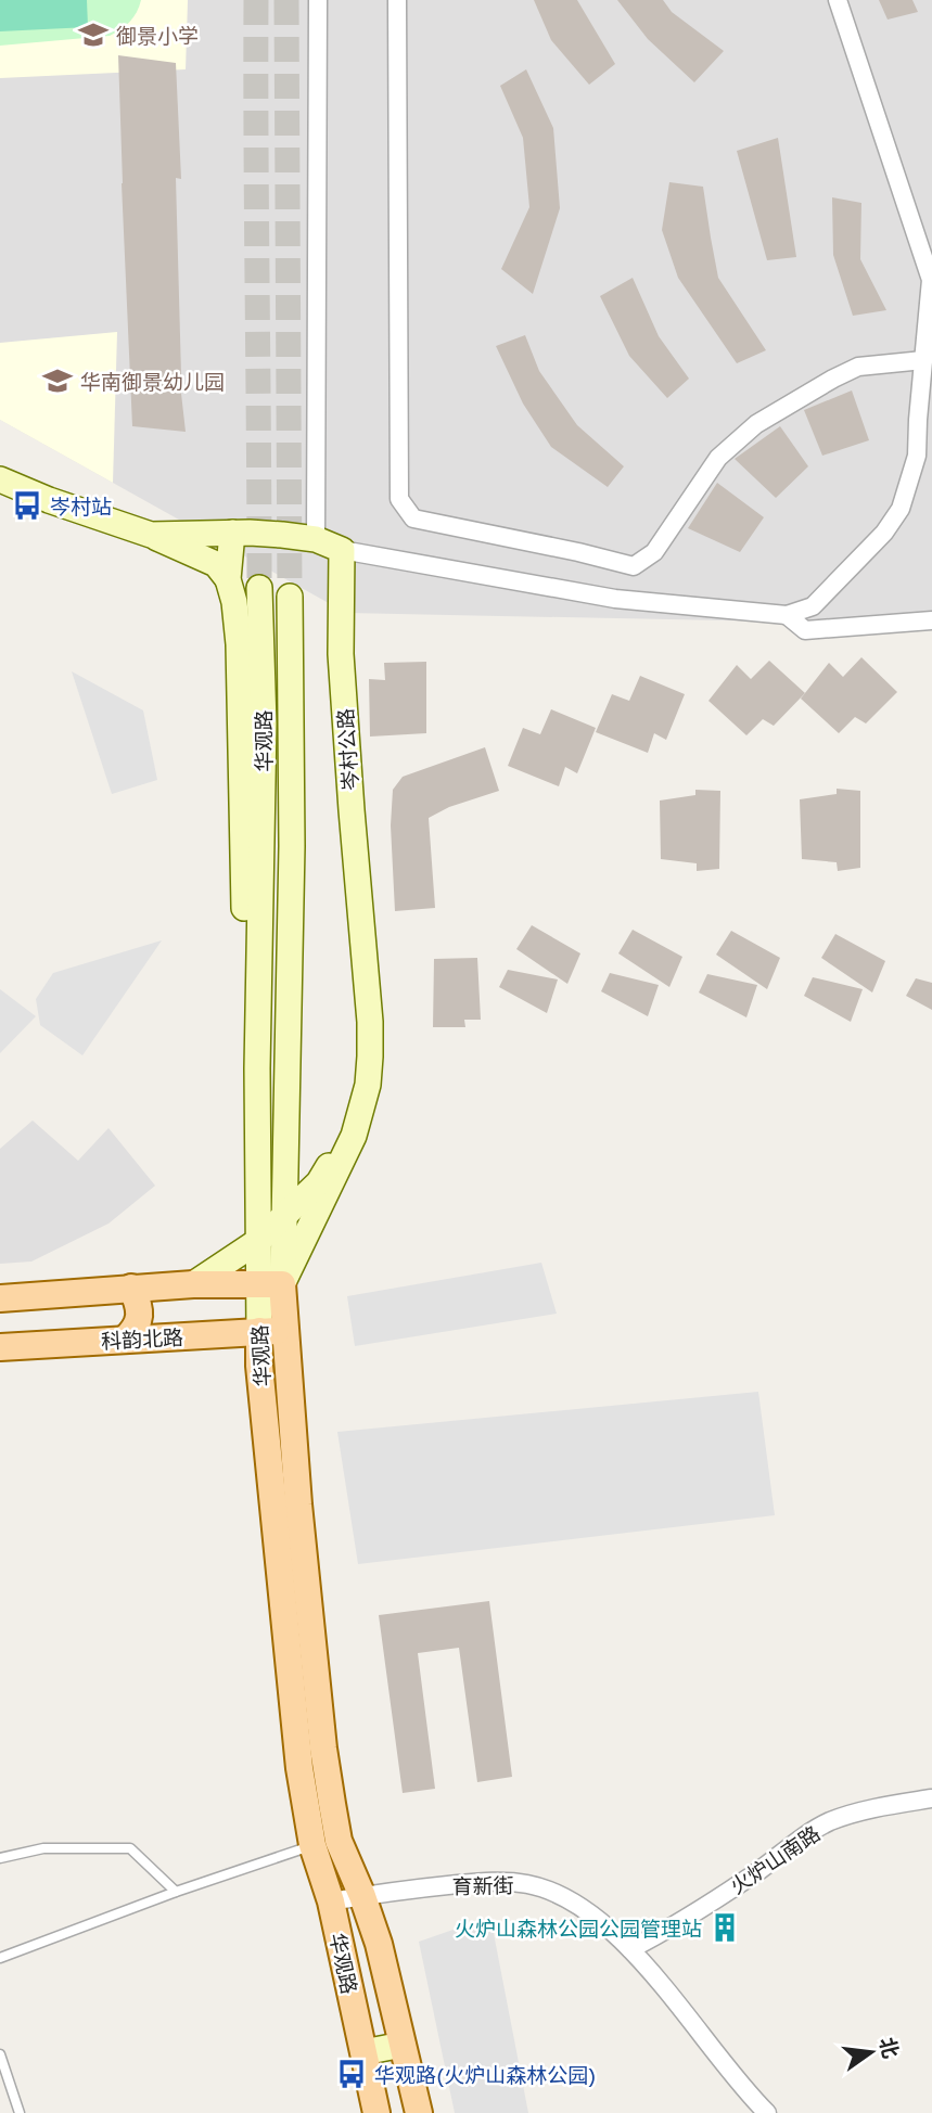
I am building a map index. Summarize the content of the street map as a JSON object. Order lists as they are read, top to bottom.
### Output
{
  "streets": {
    "main road": ["华观路", "科韵北路"],
    "street": ["岑村公路", "火炉山南路", "育新街"]
  },
  "crossings": [
    ["华观路", "岑村公路"],
    ["华观路", "科韵北路"],
    ["华观路", "育新街"],
    ["火炉山南路", "育新街"]
  ],
  "places": {
    "school or university": ["御景小学", "华南御景幼儿园"],
    "bus stop": ["岑村站", "华观路(火炉山森林公园)"],
    "building": ["火炉山森林公园公园管理站"]
  },
  "north": "right"
}
